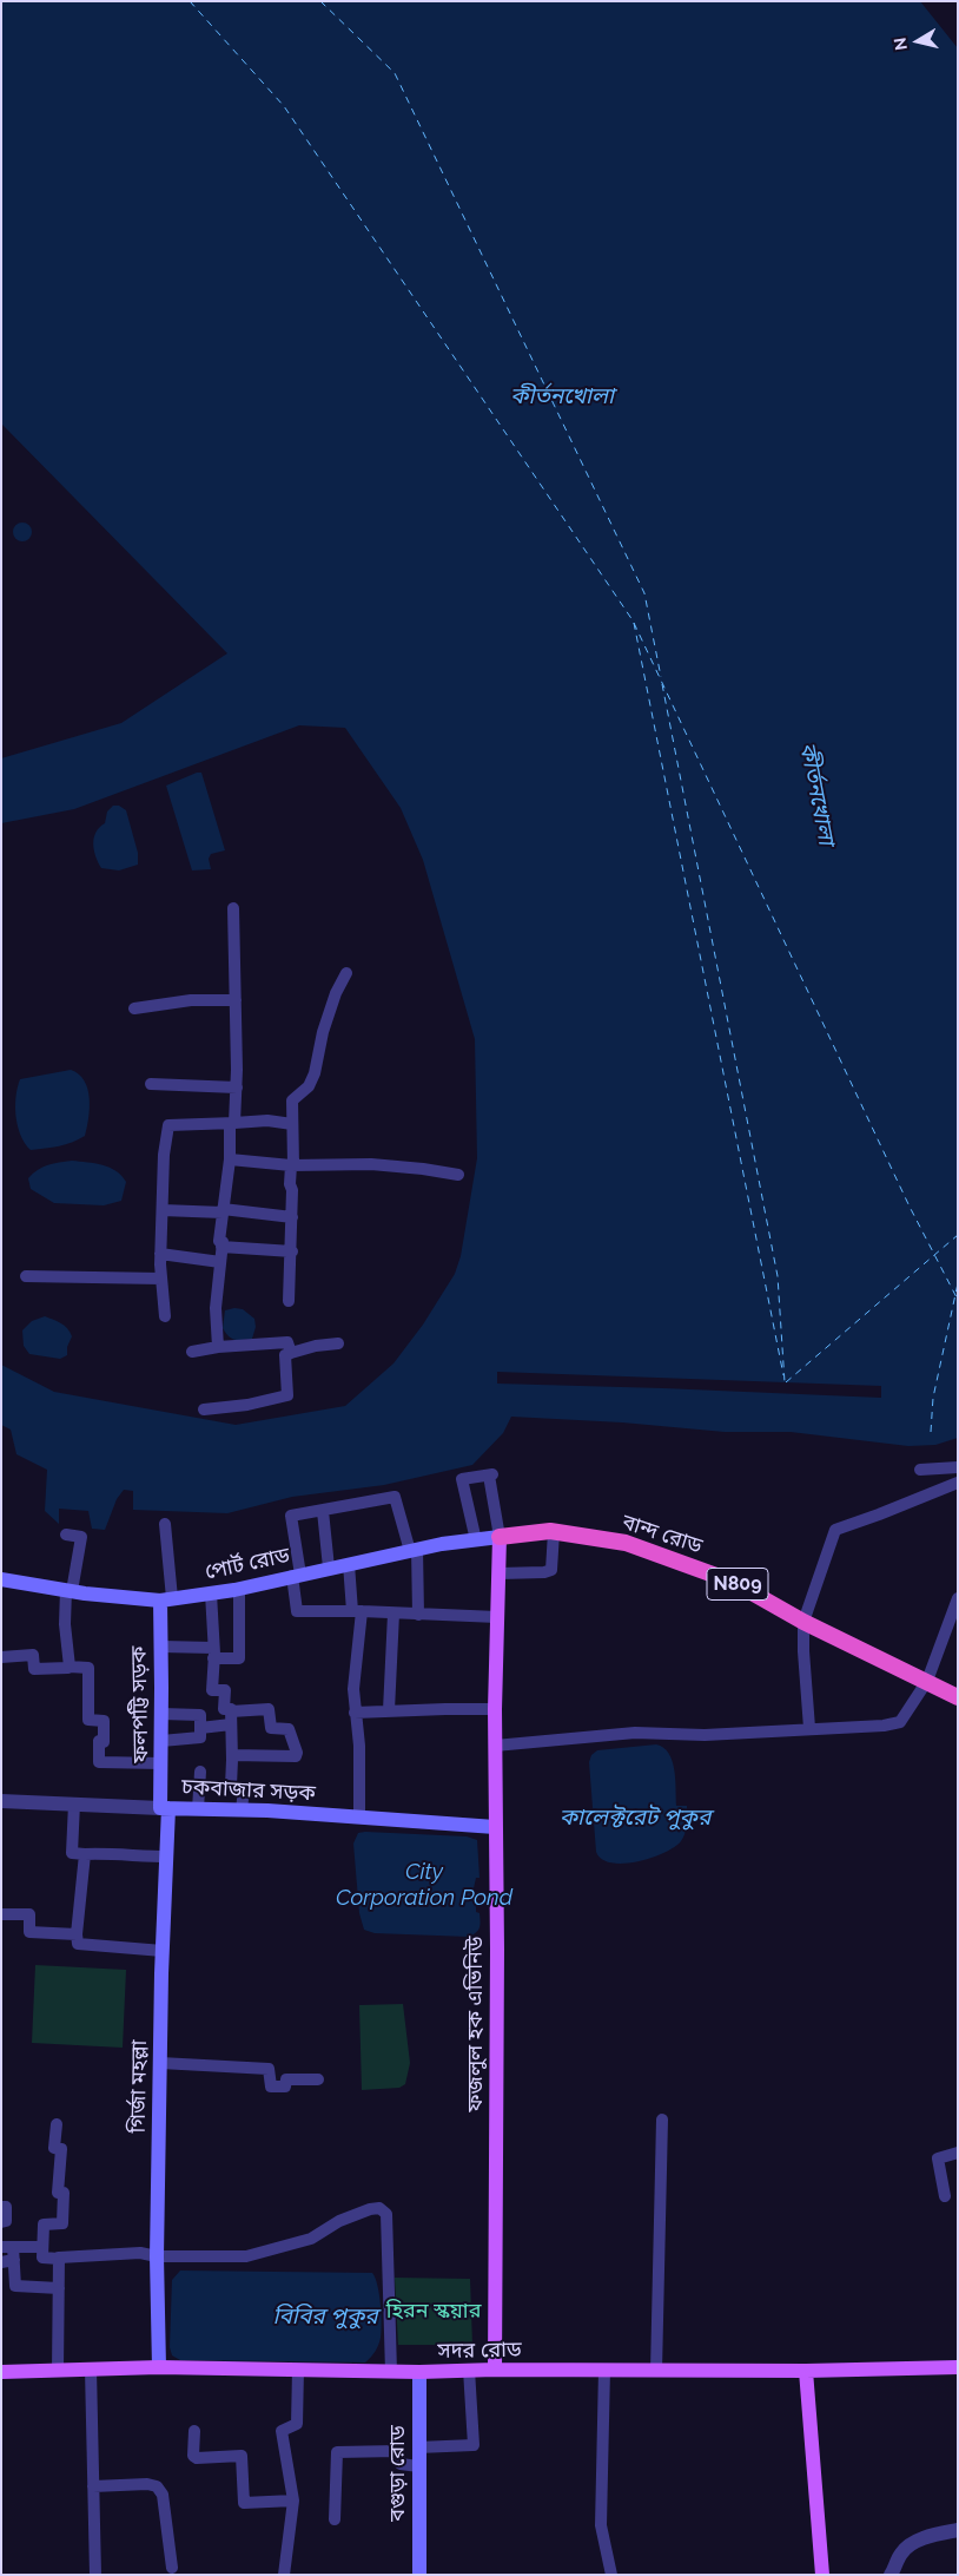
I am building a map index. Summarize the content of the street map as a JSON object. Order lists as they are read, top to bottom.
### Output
{
  "streets": {
    "highway": ["বান্দ রোড", "N809"],
    "main road": [
      "পোর্ট রোড",
      "ফলপট্টি সড়ক",
      "চকবাজার সড়ক",
      "ফজলুল হক এভিনিউ",
      "গির্জা মহল্লা",
      "সদর রোড",
      "বগুড়া রোড"
    ]
  },
  "crossings": [
    ["বান্দ রোড", "পোর্ট রোড"],
    ["বান্দ রোড", "ফজলুল হক এভিনিউ"],
    ["পোর্ট রোড", "ফলপট্টি সড়ক"],
    ["পোর্ট রোড", "ফজলুল হক এভিনিউ"],
    ["ফলপট্টি সড়ক", "চকবাজার সড়ক"],
    ["ফলপট্টি সড়ক", "গির্জা মহল্লা"],
    ["চকবাজার সড়ক", "ফজলুল হক এভিনিউ"],
    ["চকবাজার সড়ক", "গির্জা মহল্লা"],
    ["ফজলুল হক এভিনিউ", "সদর রোড"],
    ["গির্জা মহল্লা", "সদর রোড"],
    ["সদর রোড", "বগুড়া রোড"]
  ],
  "water": [
    "কীর্তনখোলা",
    "কালেক্টরেট পুকুর",
    "City Corporation Pond",
    "বিবির পুকুর"
  ],
  "parks": ["হিরন স্কয়ার"],
  "north": "left"
}
